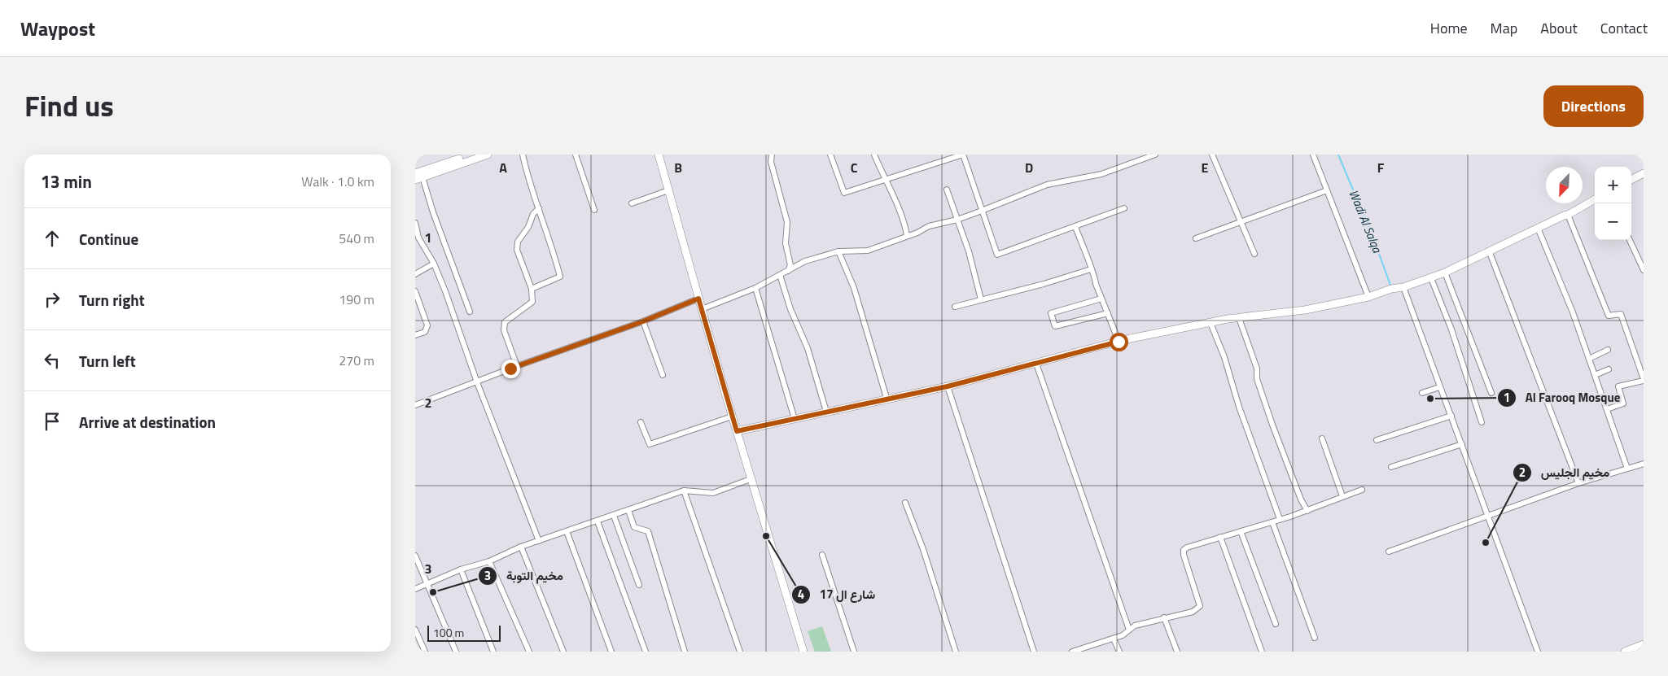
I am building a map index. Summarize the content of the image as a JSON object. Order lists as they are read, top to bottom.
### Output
{
  "water": ["Wadi Al Salqa"],
  "places": [
    "Al Farooq Mosque",
    "شارع ال 17",
    "مخيم الجليس",
    "مخيم التوبة"
  ],
  "scale_bar": "100 m",
  "north": "bottom left",
  "page": {
    "header": "Waypost",
    "nav": [
      "Home",
      "Map",
      "About",
      "Contact"
    ],
    "title": "Find us",
    "buttons": "Directions",
    "heading": ["13 min", "Walk · 1.0 km"],
    "map_buttons": ["+", "−"],
    "list": [
      ["Continue", "540 m"],
      ["Turn right", "190 m"],
      ["Turn left", "270 m"],
      "Arrive at destination"
    ],
    "scale": "100 m"
  },
  "grid": {
    "columns": [
      "A",
      "B",
      "C",
      "D",
      "E",
      "F"
    ],
    "rows": ["1", "2", "3"]
  }
}
